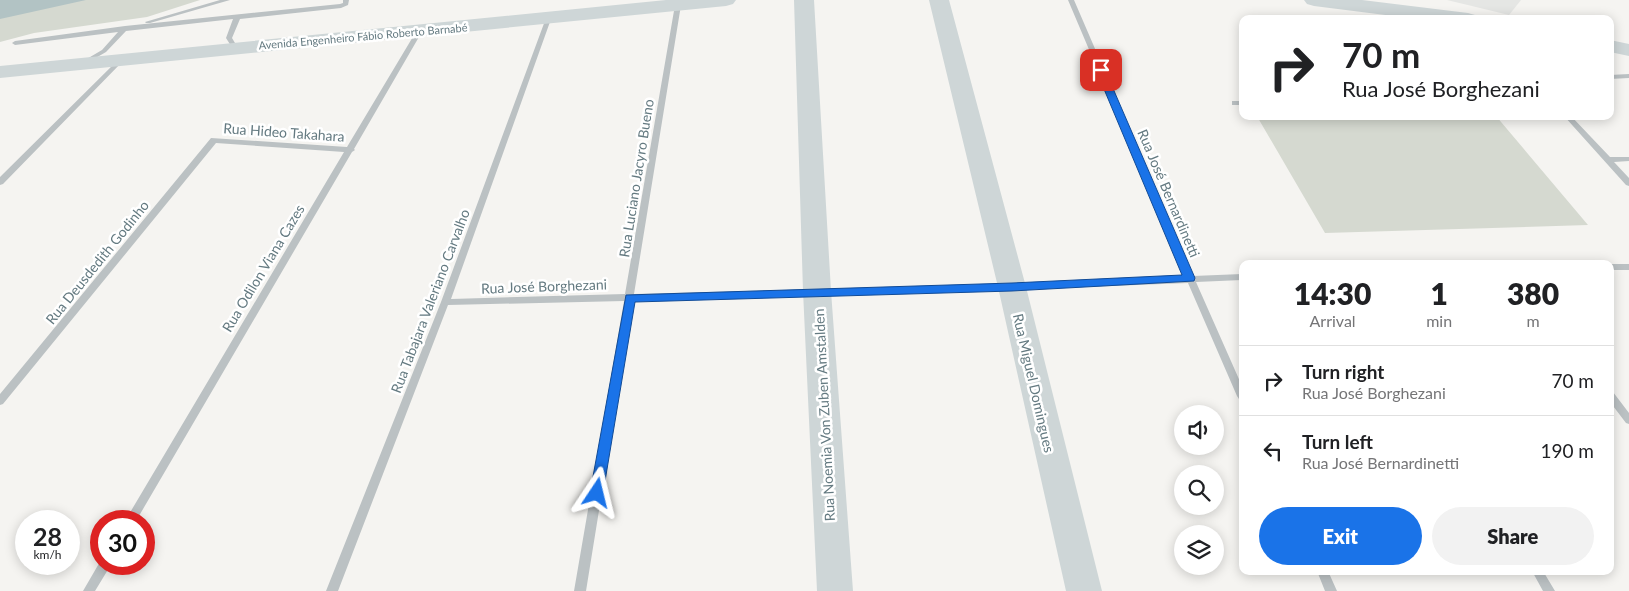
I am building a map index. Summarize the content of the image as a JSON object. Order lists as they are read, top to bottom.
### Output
{
  "streets": {
    "main road": ["Avenida Engenheiro Fábio Roberto Barnabé", "Rua Miguel Domingues", "Rua Noemia Von Zuben Amstalden"],
    "street": [
      "Rua Hideo Takahara",
      "Rua Luciano Jacyro Bueno",
      "Rua José Bernardinetti",
      "Rua Deusdedith Godinho",
      "Rua Odilon Viana Cazes",
      "Rua José Borghezani",
      "Rua Tabajara Valeriano Carvalho"
    ]
  },
  "crossings": [
    ["Avenida Engenheiro Fábio Roberto Barnabé", "Rua Luciano Jacyro Bueno"],
    ["Avenida Engenheiro Fábio Roberto Barnabé", "Rua Odilon Viana Cazes"],
    ["Avenida Engenheiro Fábio Roberto Barnabé", "Rua Tabajara Valeriano Carvalho"],
    ["Rua Hideo Takahara", "Rua Deusdedith Godinho"],
    ["Rua Hideo Takahara", "Rua Odilon Viana Cazes"],
    ["Rua Luciano Jacyro Bueno", "Rua José Borghezani"],
    ["Rua José Bernardinetti", "Rua José Borghezani"],
    ["Rua José Borghezani", "Rua Tabajara Valeriano Carvalho"],
    ["Rua José Borghezani", "Rua Miguel Domingues"],
    ["Rua José Borghezani", "Rua Noemia Von Zuben Amstalden"]
  ],
  "page": {
    "turn": ["70 m", "Rua José Borghezani"],
    "eta": [
      "14:30",
      "Arrival",
      "1",
      "min",
      "380",
      "m"
    ],
    "list": [
      {
        "name": "Turn right",
        "note": "Rua José Borghezani",
        "value": "70 m"
      },
      {
        "name": "Turn left",
        "note": "Rua José Bernardinetti",
        "value": "190 m"
      }
    ],
    "buttons": ["Exit", "Share"],
    "speed": "28 km/h",
    "limit": "30"
  }
}
